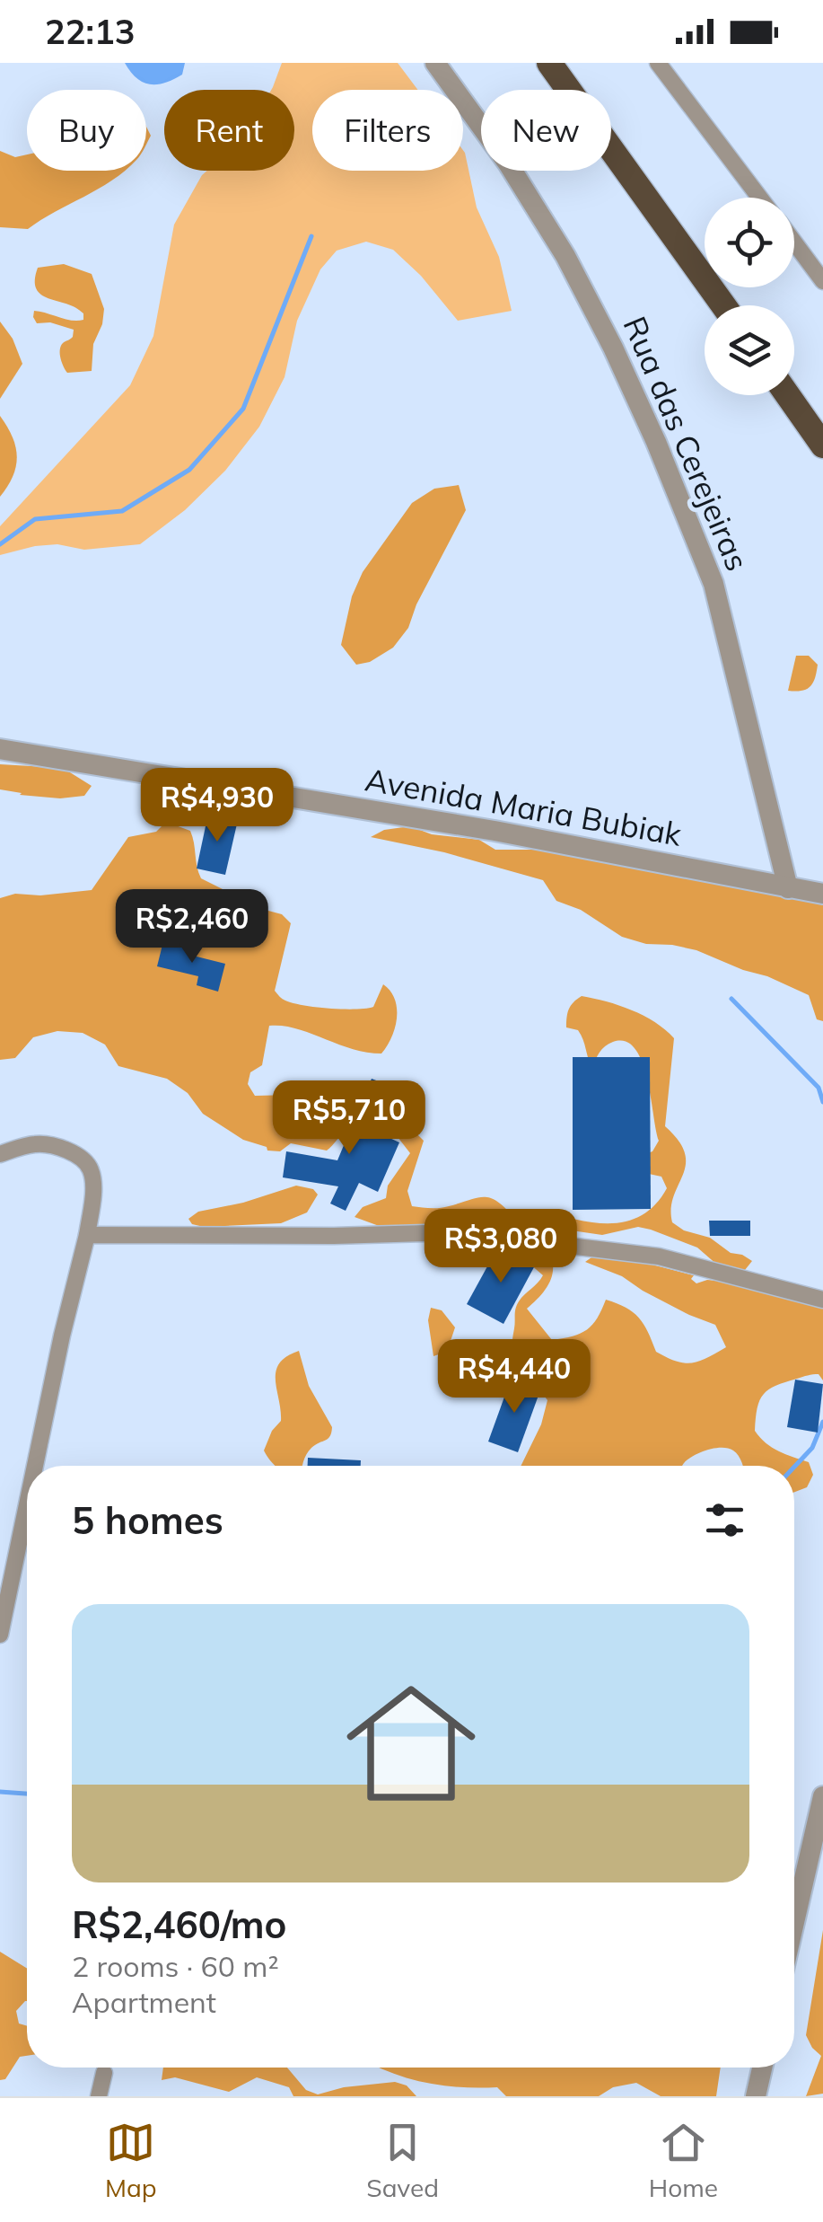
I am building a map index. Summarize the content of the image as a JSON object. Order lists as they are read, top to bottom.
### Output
{
  "streets": {
    "street": ["Rua das Cerejeiras", "Avenida Maria Bubiak"]
  },
  "crossings": [
    ["Rua das Cerejeiras", "Avenida Maria Bubiak"]
  ],
  "page": {
    "status": "22:13",
    "chip": [
      "Buy",
      "Rent",
      "Filters",
      "New"
    ],
    "price": [
      "R$4,930",
      "R$2,460",
      "R$5,710",
      "R$3,080",
      "R$4,440"
    ],
    "heading": "5 homes",
    "list": [
      {
        "name": "R$2,460/mo",
        "note": "2 rooms · 60 m² · Apartment"
      }
    ],
    "tabs": ["Map", "Saved", "Home"]
  }
}
